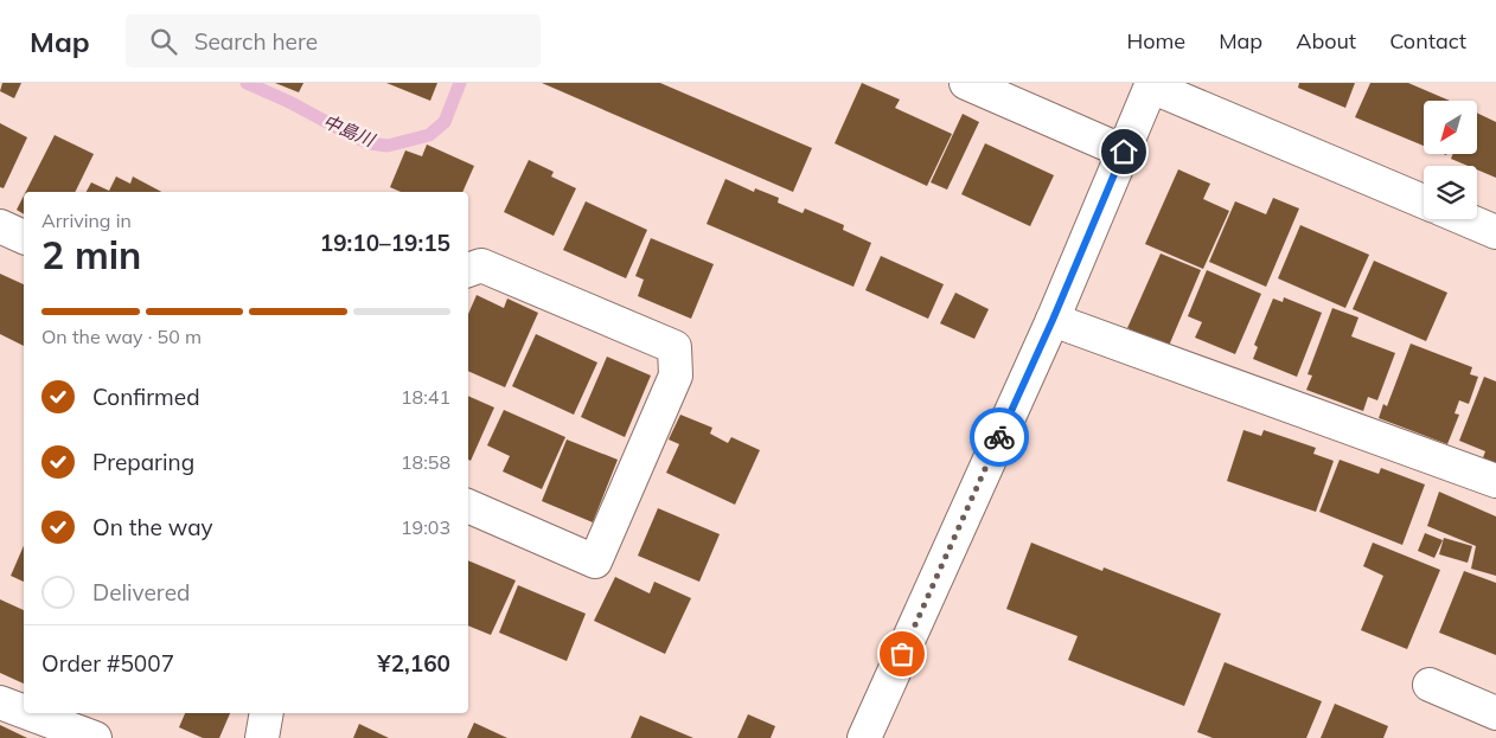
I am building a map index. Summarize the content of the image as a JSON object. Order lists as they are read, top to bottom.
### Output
{
  "water": ["中島川"],
  "north": "bottom left",
  "page": {
    "header": "Map",
    "search": "Search here",
    "nav": [
      "Home",
      "Map",
      "About",
      "Contact"
    ],
    "heading": ["2 min", "Arriving in", "19:10–19:15"],
    "panel": ["Order #5007", "¥2,160"],
    "bar": "On the way · 50 m",
    "list": [
      ["Confirmed", "18:41"],
      ["Preparing", "18:58"],
      ["On the way", "19:03"],
      "Delivered"
    ]
  }
}
